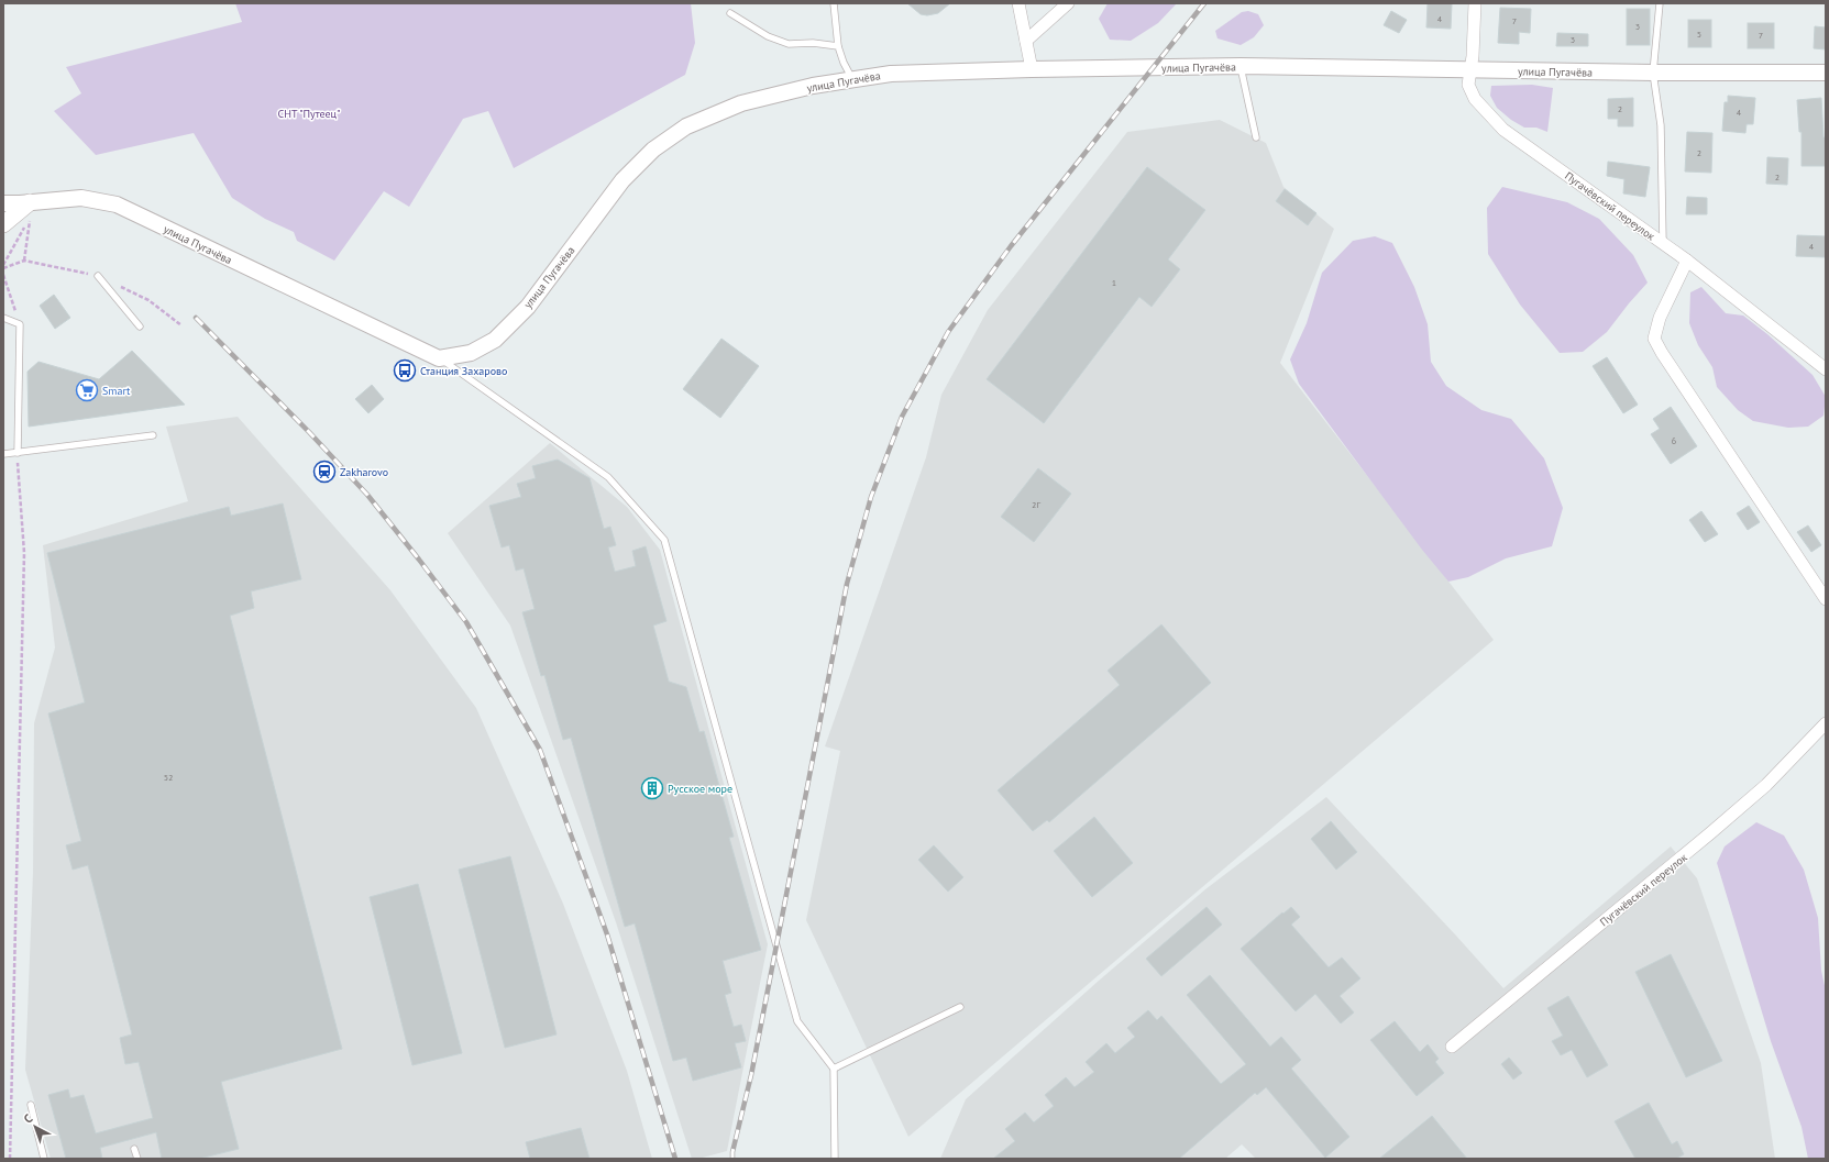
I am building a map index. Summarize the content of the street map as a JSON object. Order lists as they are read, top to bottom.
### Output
{
  "streets": {
    "street": ["улица Пугачёва", "Пугачёвский переулок"]
  },
  "crossings": [
    ["улица Пугачёва", "Пугачёвский переулок"]
  ],
  "parks": ["СНТ \"Путеец\""],
  "places": {
    "bus stop": ["Станция Захарово"],
    "supermarket": ["Smart"],
    "station": ["Zakharovo"],
    "building": ["Русское море"]
  },
  "house_numbers": [
    "4",
    "7",
    "3",
    "5",
    "7",
    "3",
    "2",
    "4",
    "2",
    "2",
    "4",
    "1",
    "6",
    "2Г",
    "52"
  ],
  "north": "top left"
}
